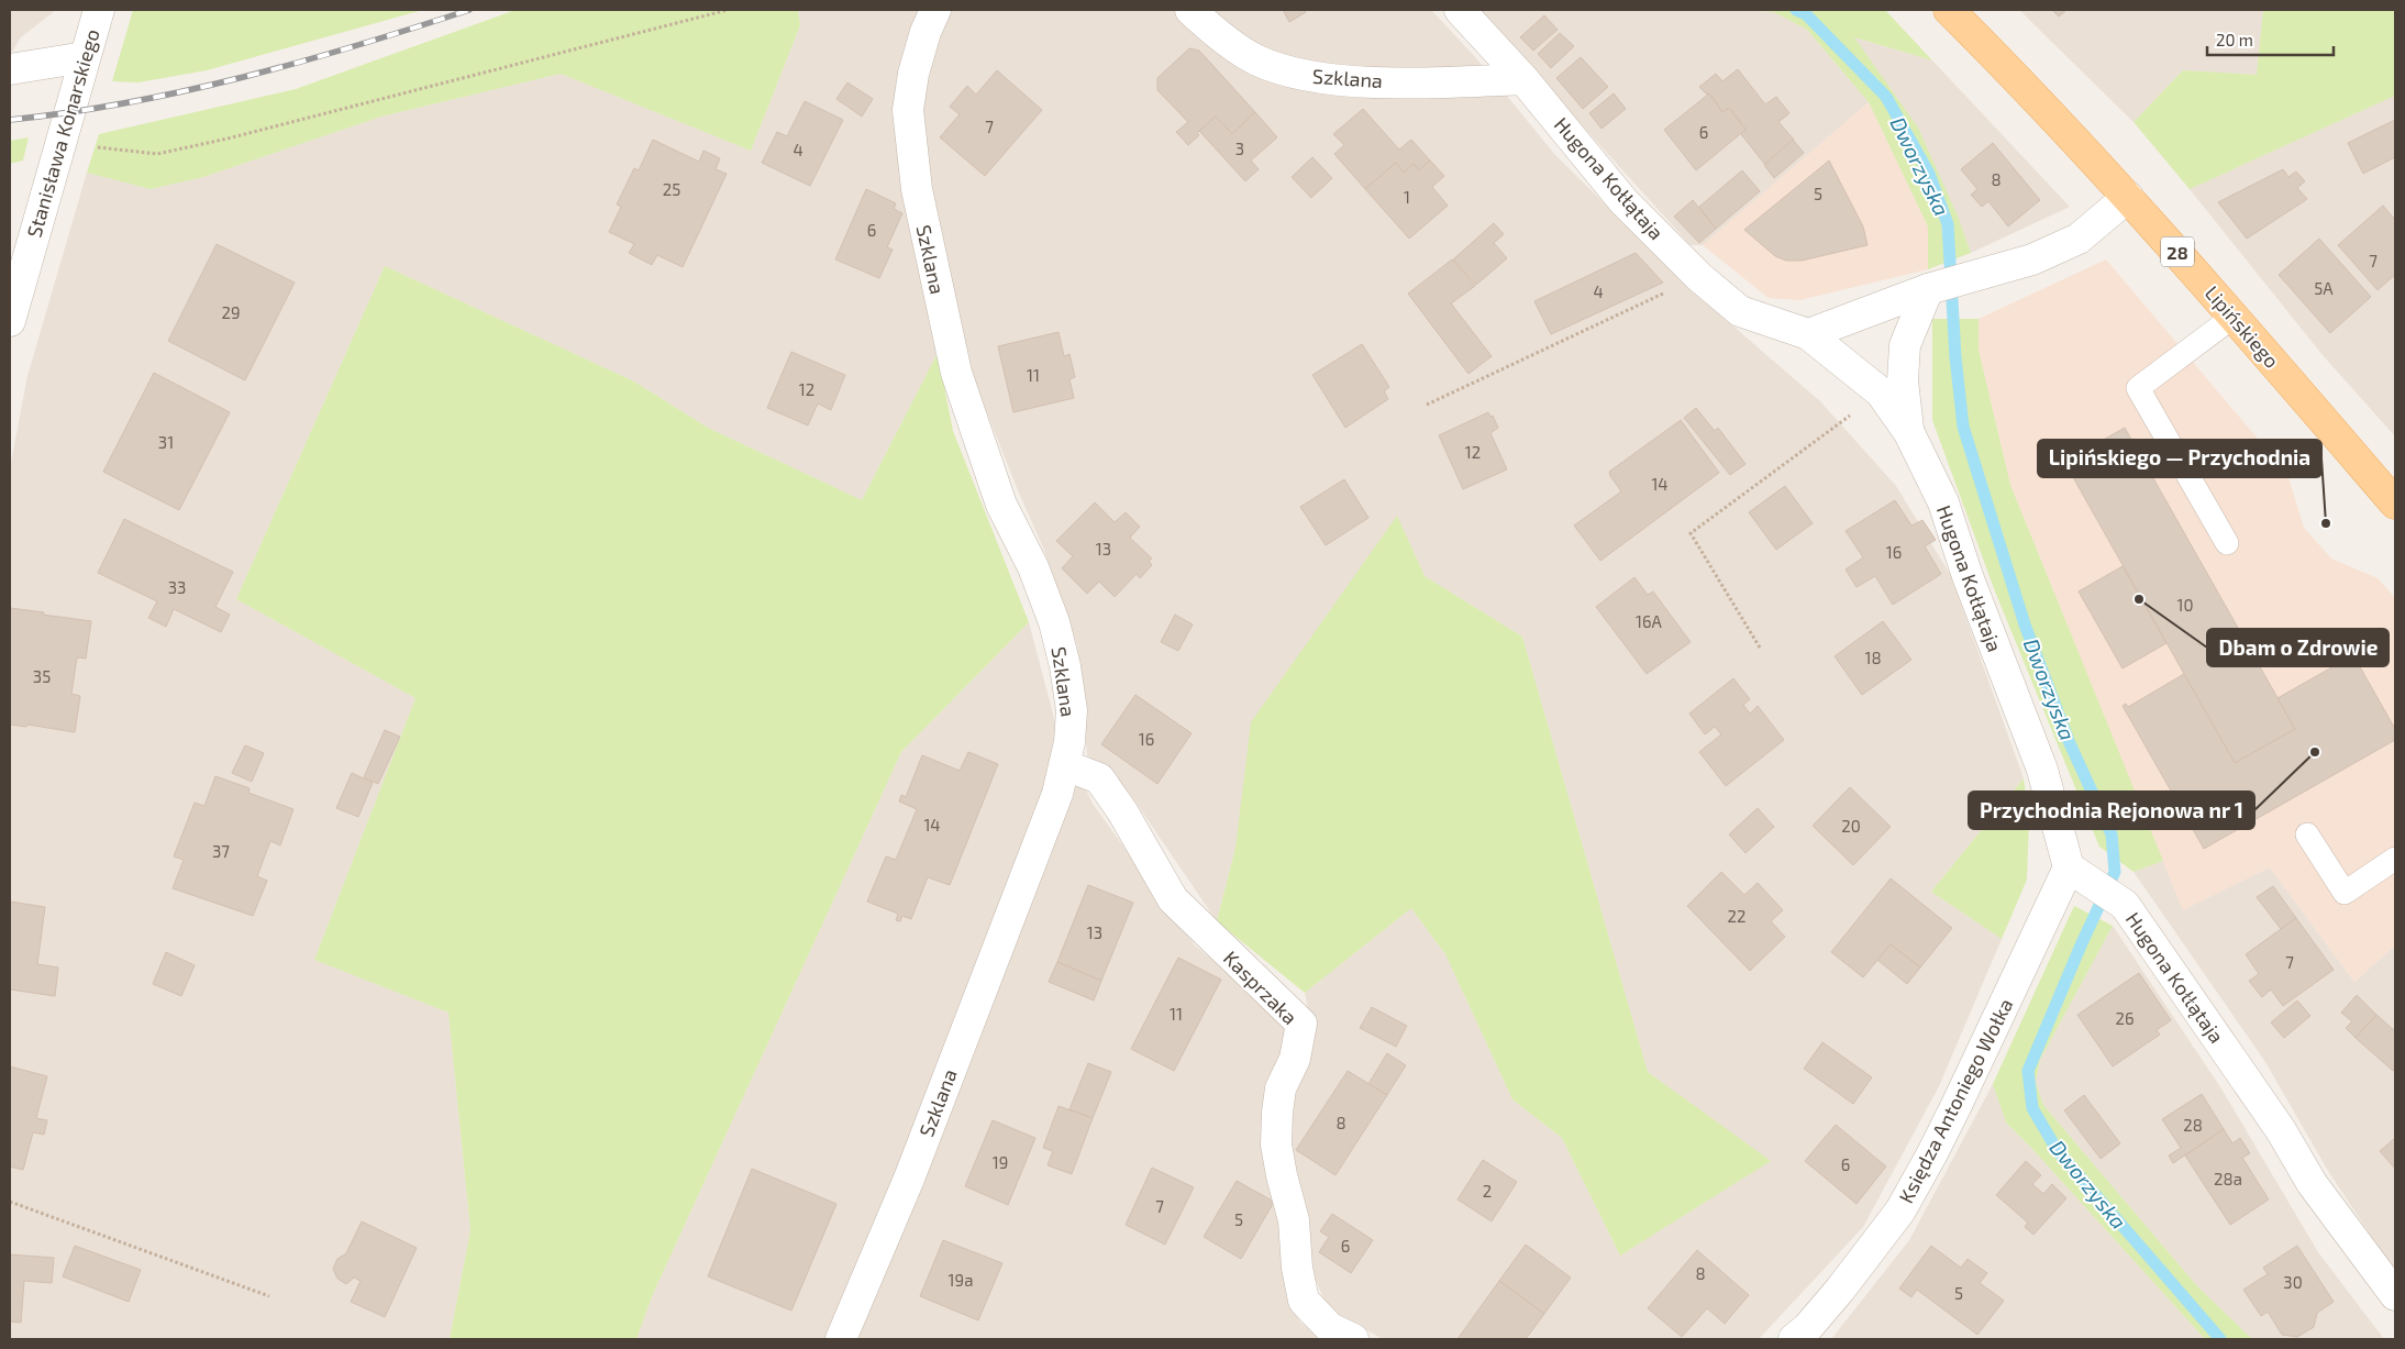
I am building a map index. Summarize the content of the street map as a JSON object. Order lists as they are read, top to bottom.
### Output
{
  "streets": {
    "main road": ["28", "Lipińskiego"],
    "street": [
      "Szklana",
      "Stanisława Konarskiego",
      "Hugona Kołłątaja",
      "Kasprzaka",
      "Księdza Antoniego Wołka"
    ]
  },
  "crossings": [
    ["Szklana", "Hugona Kołłątaja"],
    ["Szklana", "Kasprzaka"],
    ["Hugona Kołłątaja", "Księdza Antoniego Wołka"]
  ],
  "water": ["Dworzyska"],
  "places": ["Lipińskiego — Przychodnia", "Dbam o Zdrowie", "Przychodnia Rejonowa nr 1"],
  "house_numbers": [
    "7",
    "6",
    "3",
    "4",
    "8",
    "25",
    "5",
    "1",
    "6",
    "7",
    "5A",
    "4",
    "29",
    "11",
    "12",
    "31",
    "12",
    "14",
    "13",
    "16",
    "33",
    "10",
    "16A",
    "18",
    "35",
    "16",
    "14",
    "20",
    "37",
    "22",
    "13",
    "7",
    "11",
    "26",
    "8",
    "28",
    "19",
    "6",
    "28a",
    "2",
    "7",
    "5",
    "6",
    "8",
    "19a",
    "30",
    "5"
  ],
  "scale_bar": "20 m"
}
